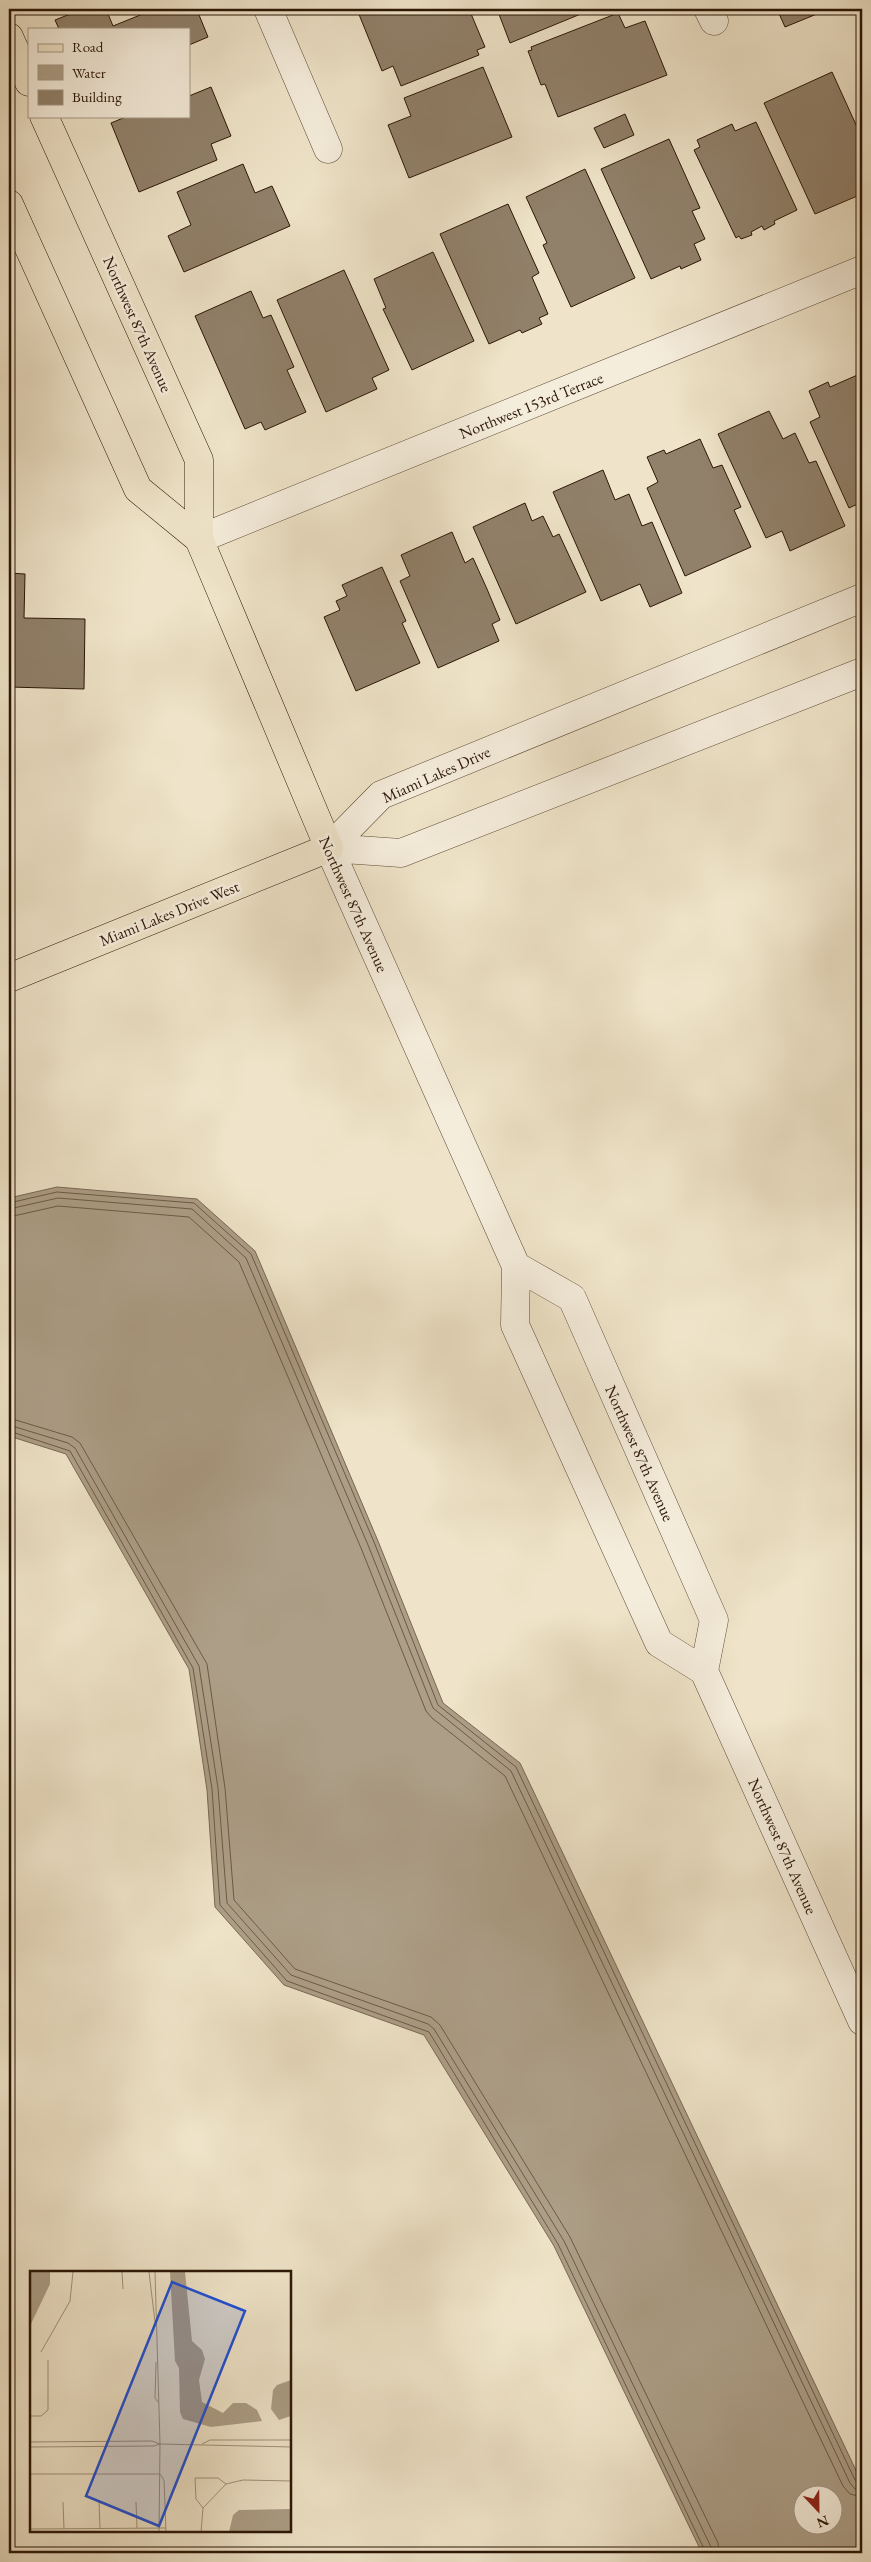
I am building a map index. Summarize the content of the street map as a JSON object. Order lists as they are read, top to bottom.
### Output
{
  "streets": {
    "main road": ["Northwest 87th Avenue", "Miami Lakes Drive West"],
    "street": ["Northwest 153rd Terrace", "Miami Lakes Drive"]
  },
  "crossings": [
    ["Northwest 87th Avenue", "Northwest 153rd Terrace"],
    ["Northwest 87th Avenue", "Miami Lakes Drive"],
    ["Northwest 87th Avenue", "Miami Lakes Drive West"],
    ["Miami Lakes Drive", "Miami Lakes Drive West"]
  ],
  "legend": ["Road", "Water", "Building"],
  "north": "bottom"
}
